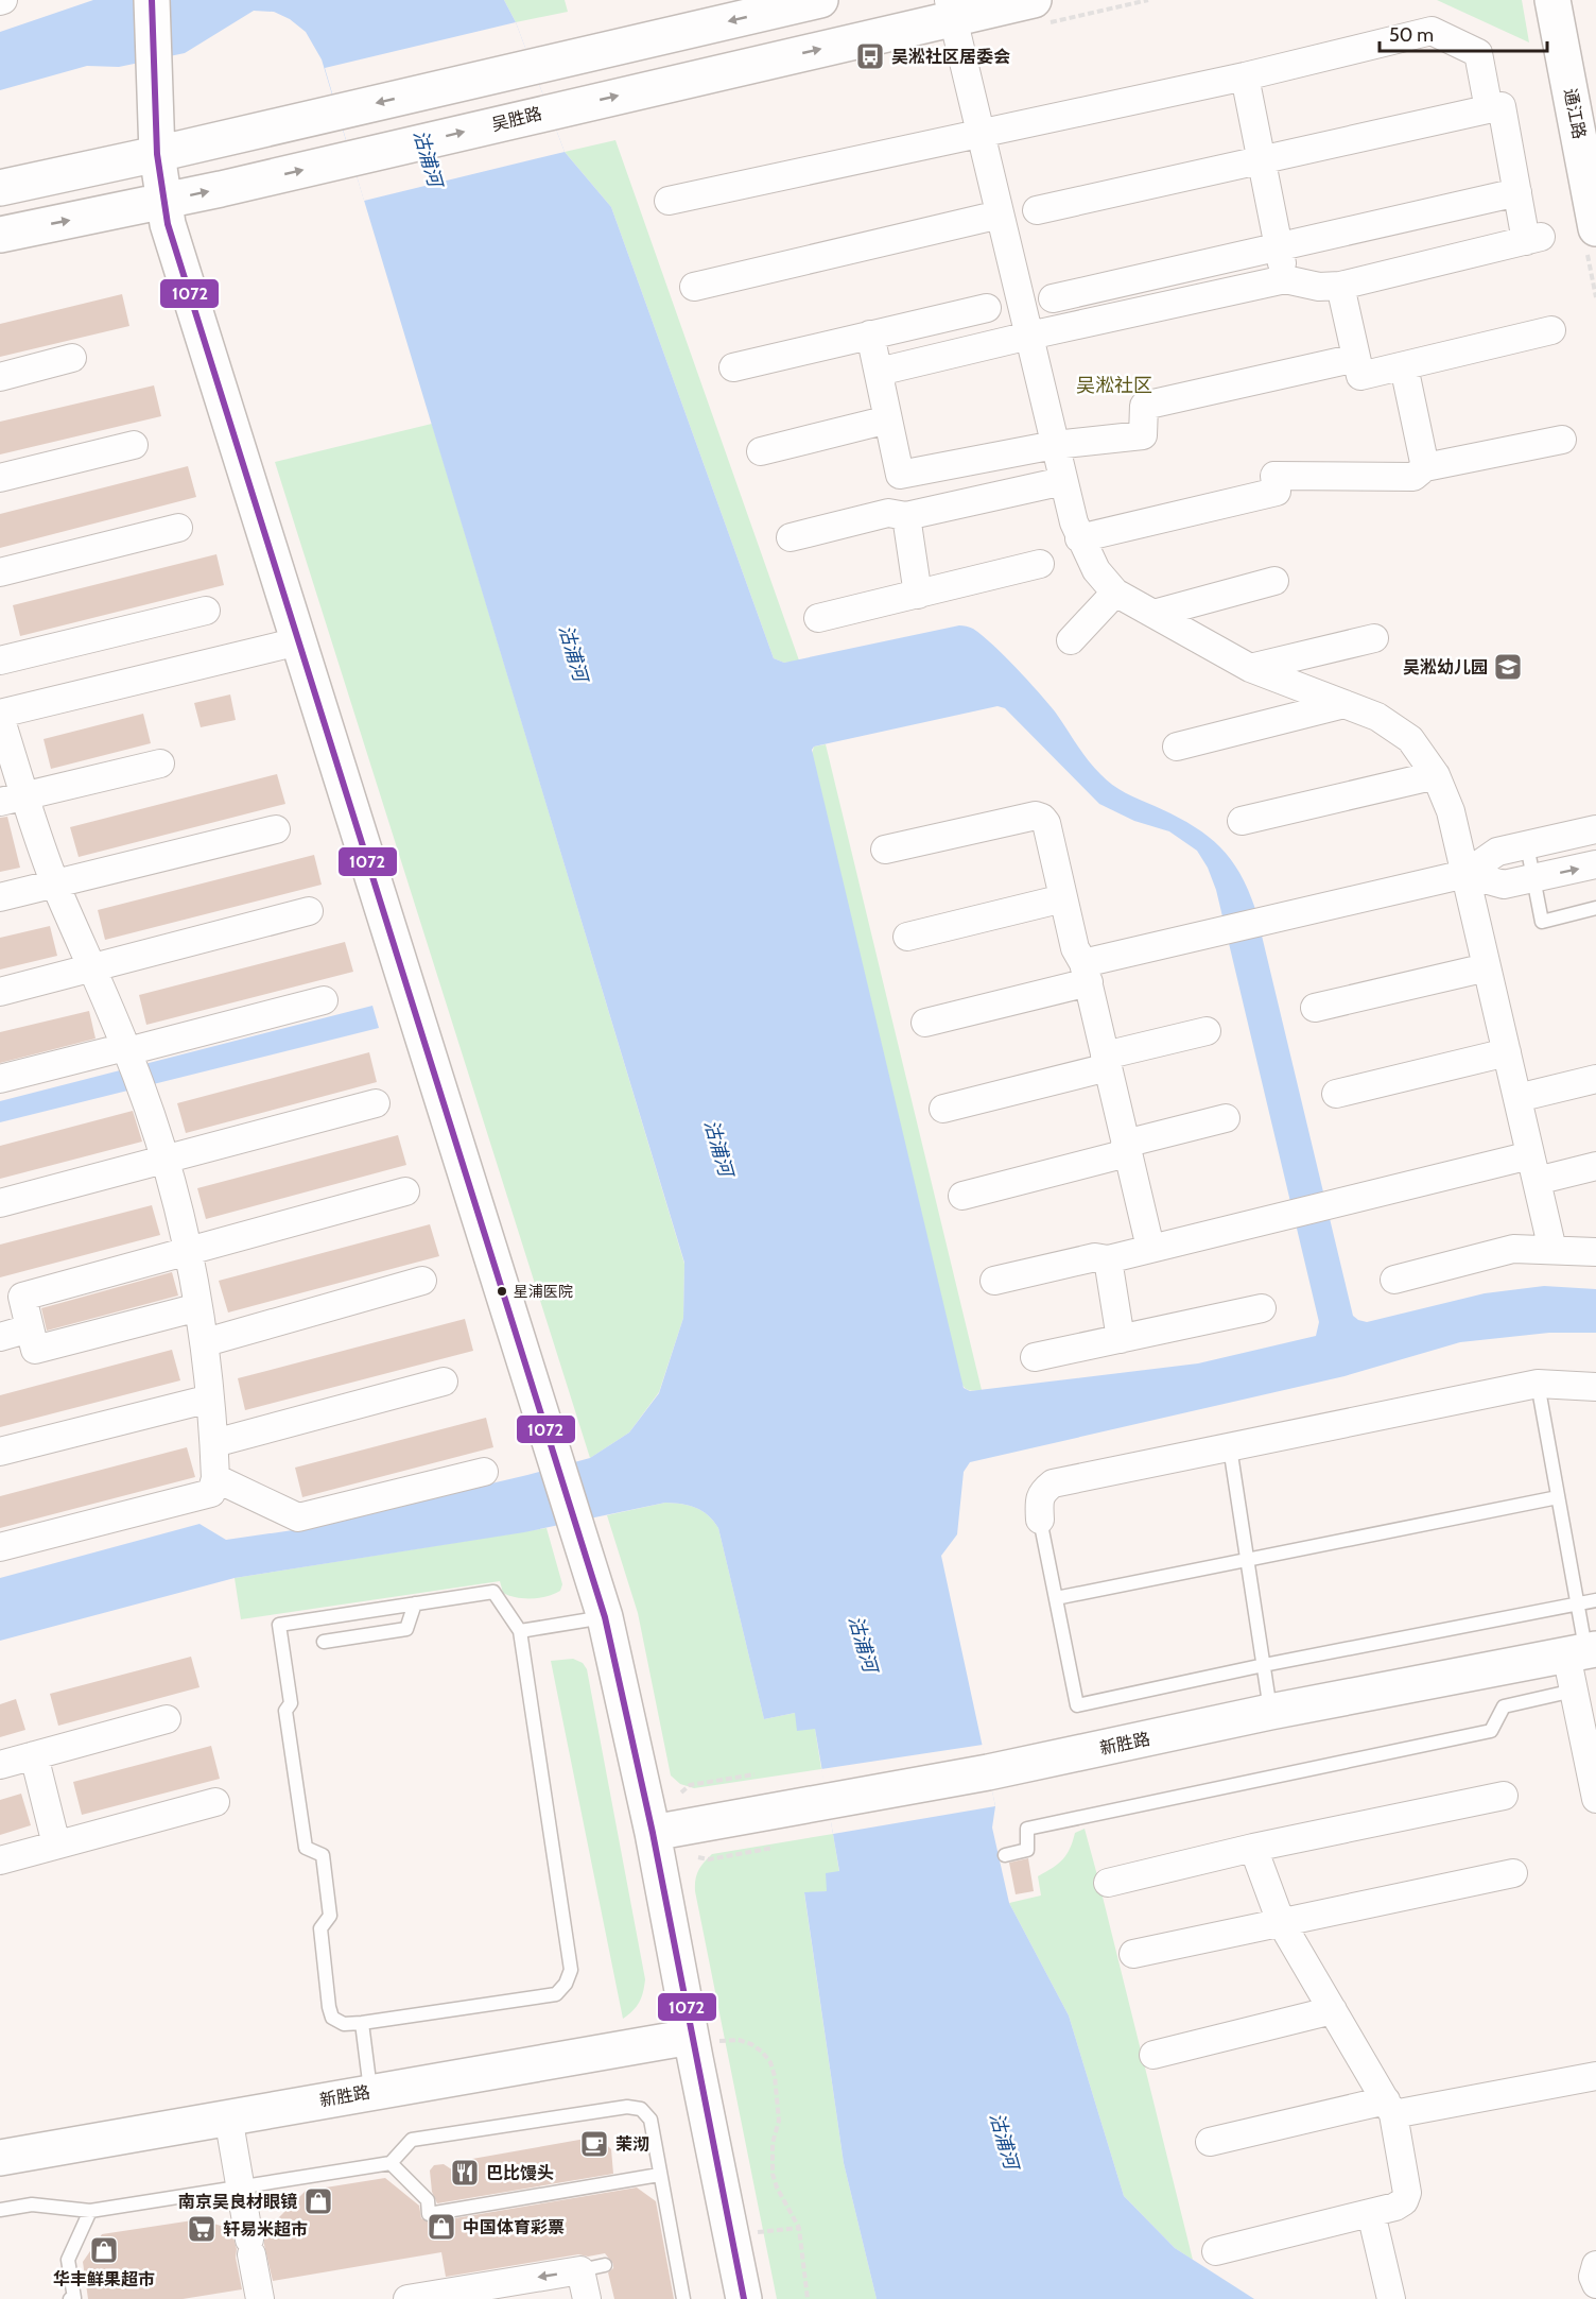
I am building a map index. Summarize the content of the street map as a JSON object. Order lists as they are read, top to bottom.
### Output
{
  "streets": {
    "street": ["通江路", "吴胜路", "新胜路"]
  },
  "districts": ["吴淞社区"],
  "water": ["沽浦河"],
  "places": {
    "bus stop": ["吴淞社区居委会"],
    "school or university": ["吴淞幼儿园"],
    "other": ["星浦医院"],
    "cafe": ["茉沏"],
    "restaurant": ["巴比馒头"],
    "shop": ["南京吴良材眼镜", "中国体育彩票", "华丰鲜果超市"],
    "supermarket": ["轩易米超市"]
  },
  "lines": ["transit line 1072"],
  "scale_bar": "50 m"
}
